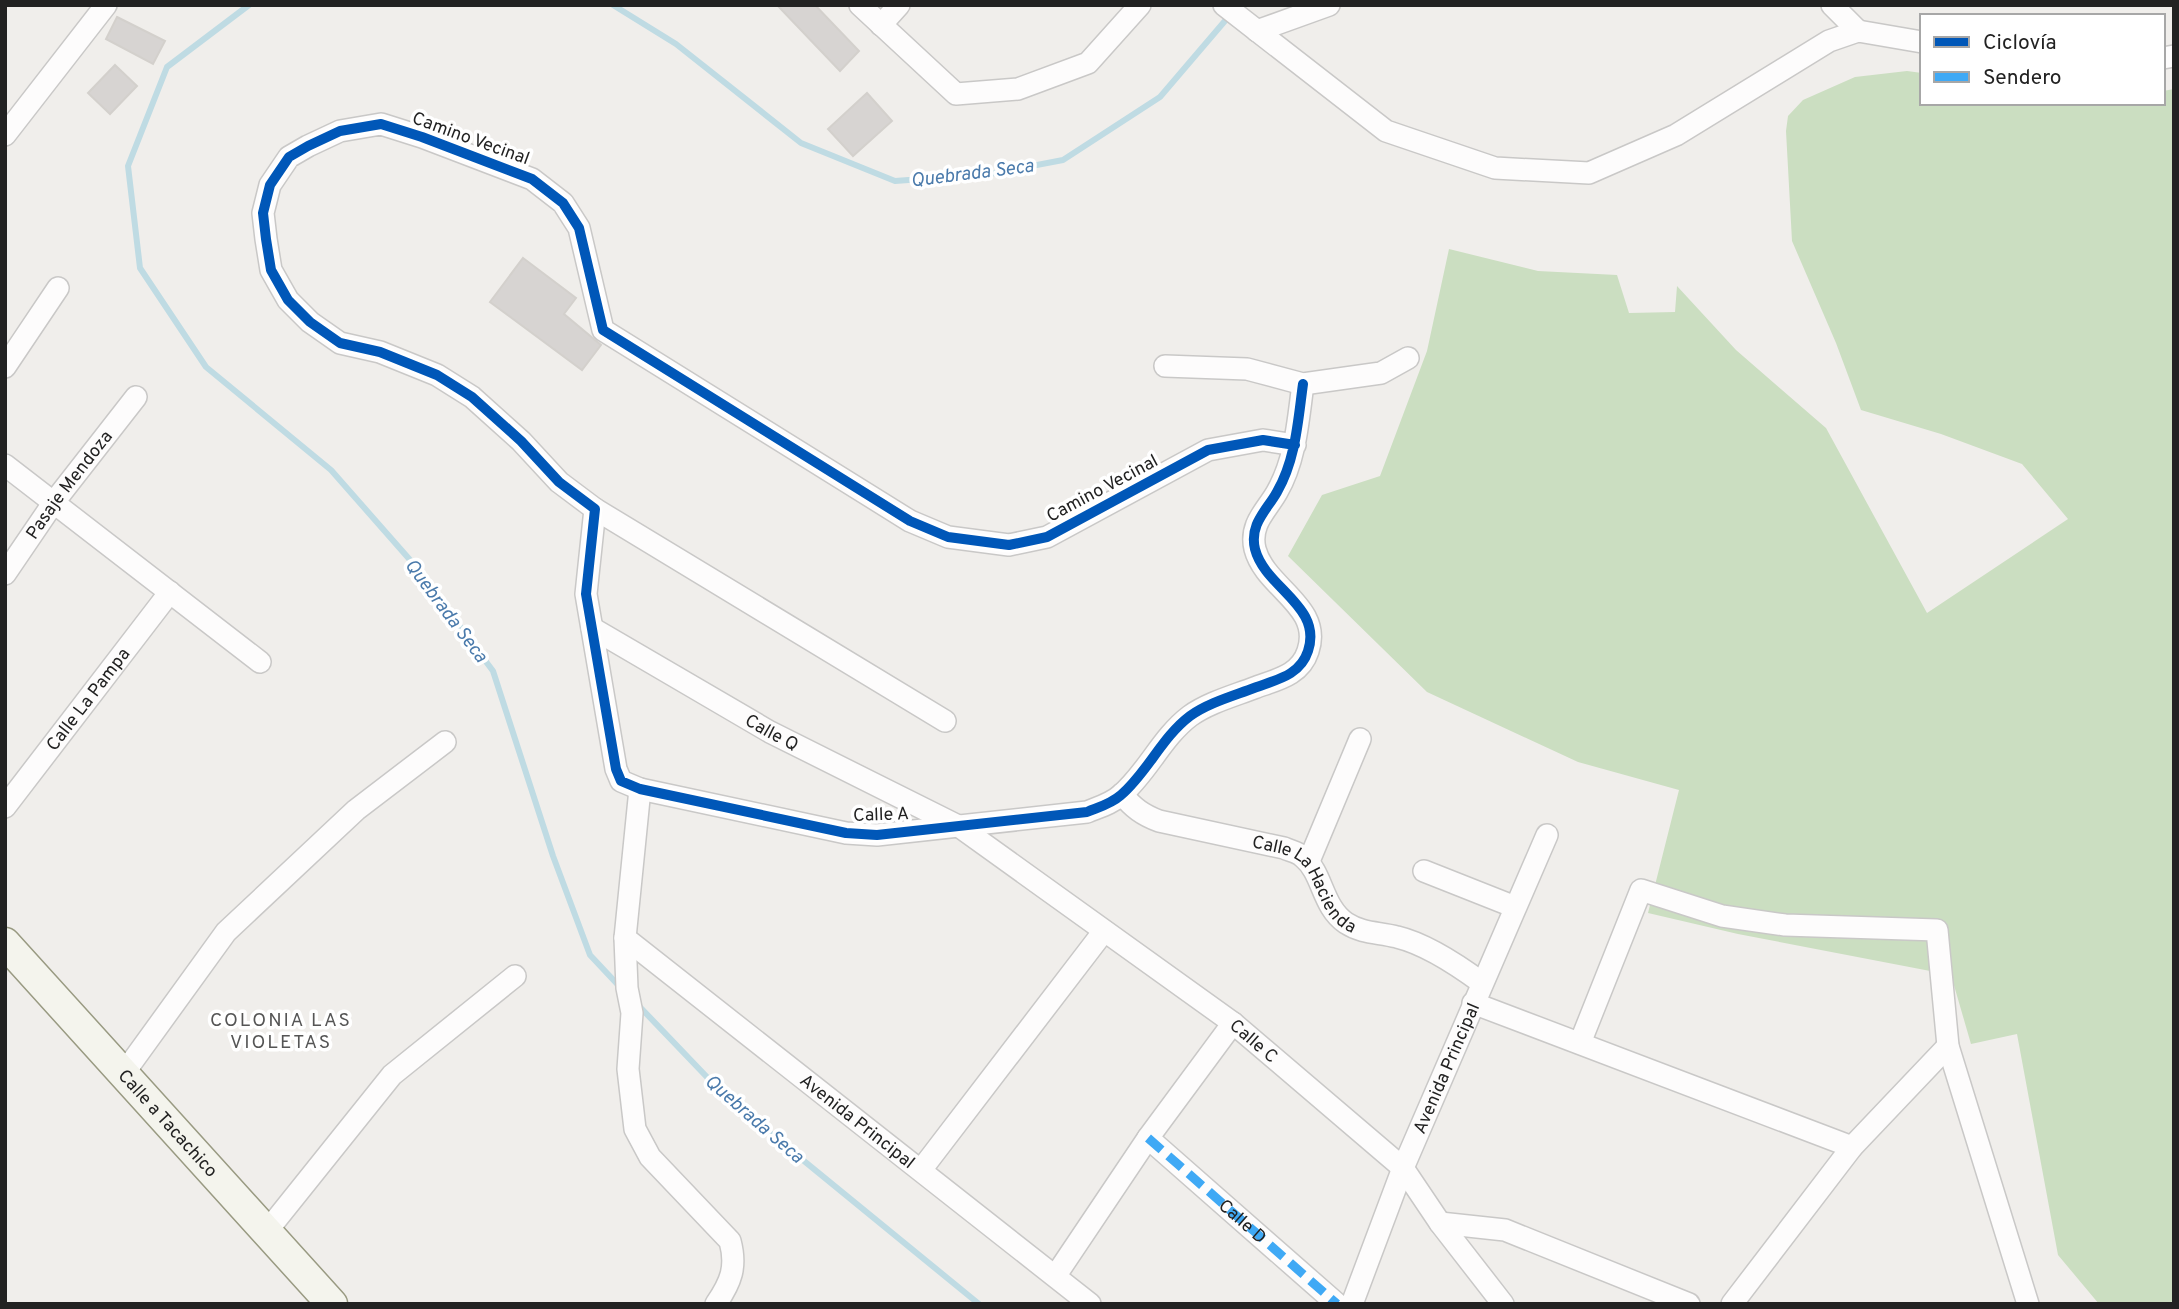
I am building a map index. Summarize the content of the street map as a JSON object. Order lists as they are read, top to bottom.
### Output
{
  "streets": {
    "main road": ["Calle a Tacachico"],
    "street": [
      "Camino Vecinal",
      "Pasaje Mendoza",
      "Calle La Pampa",
      "Calle Q",
      "Calle A",
      "Calle La Hacienda",
      "Calle C",
      "Avenida Principal",
      "Calle D"
    ]
  },
  "crossings": [
    ["Calle Q", "Calle A"],
    ["Calle Q", "Calle C"],
    ["Calle A", "Calle La Hacienda"],
    ["Calle A", "Calle C"],
    ["Calle La Hacienda", "Avenida Principal"],
    ["Calle C", "Avenida Principal"]
  ],
  "districts": ["COLONIA LAS VIOLETAS"],
  "water": ["Quebrada Seca"],
  "legend": ["Ciclovía", "Sendero"]
}
